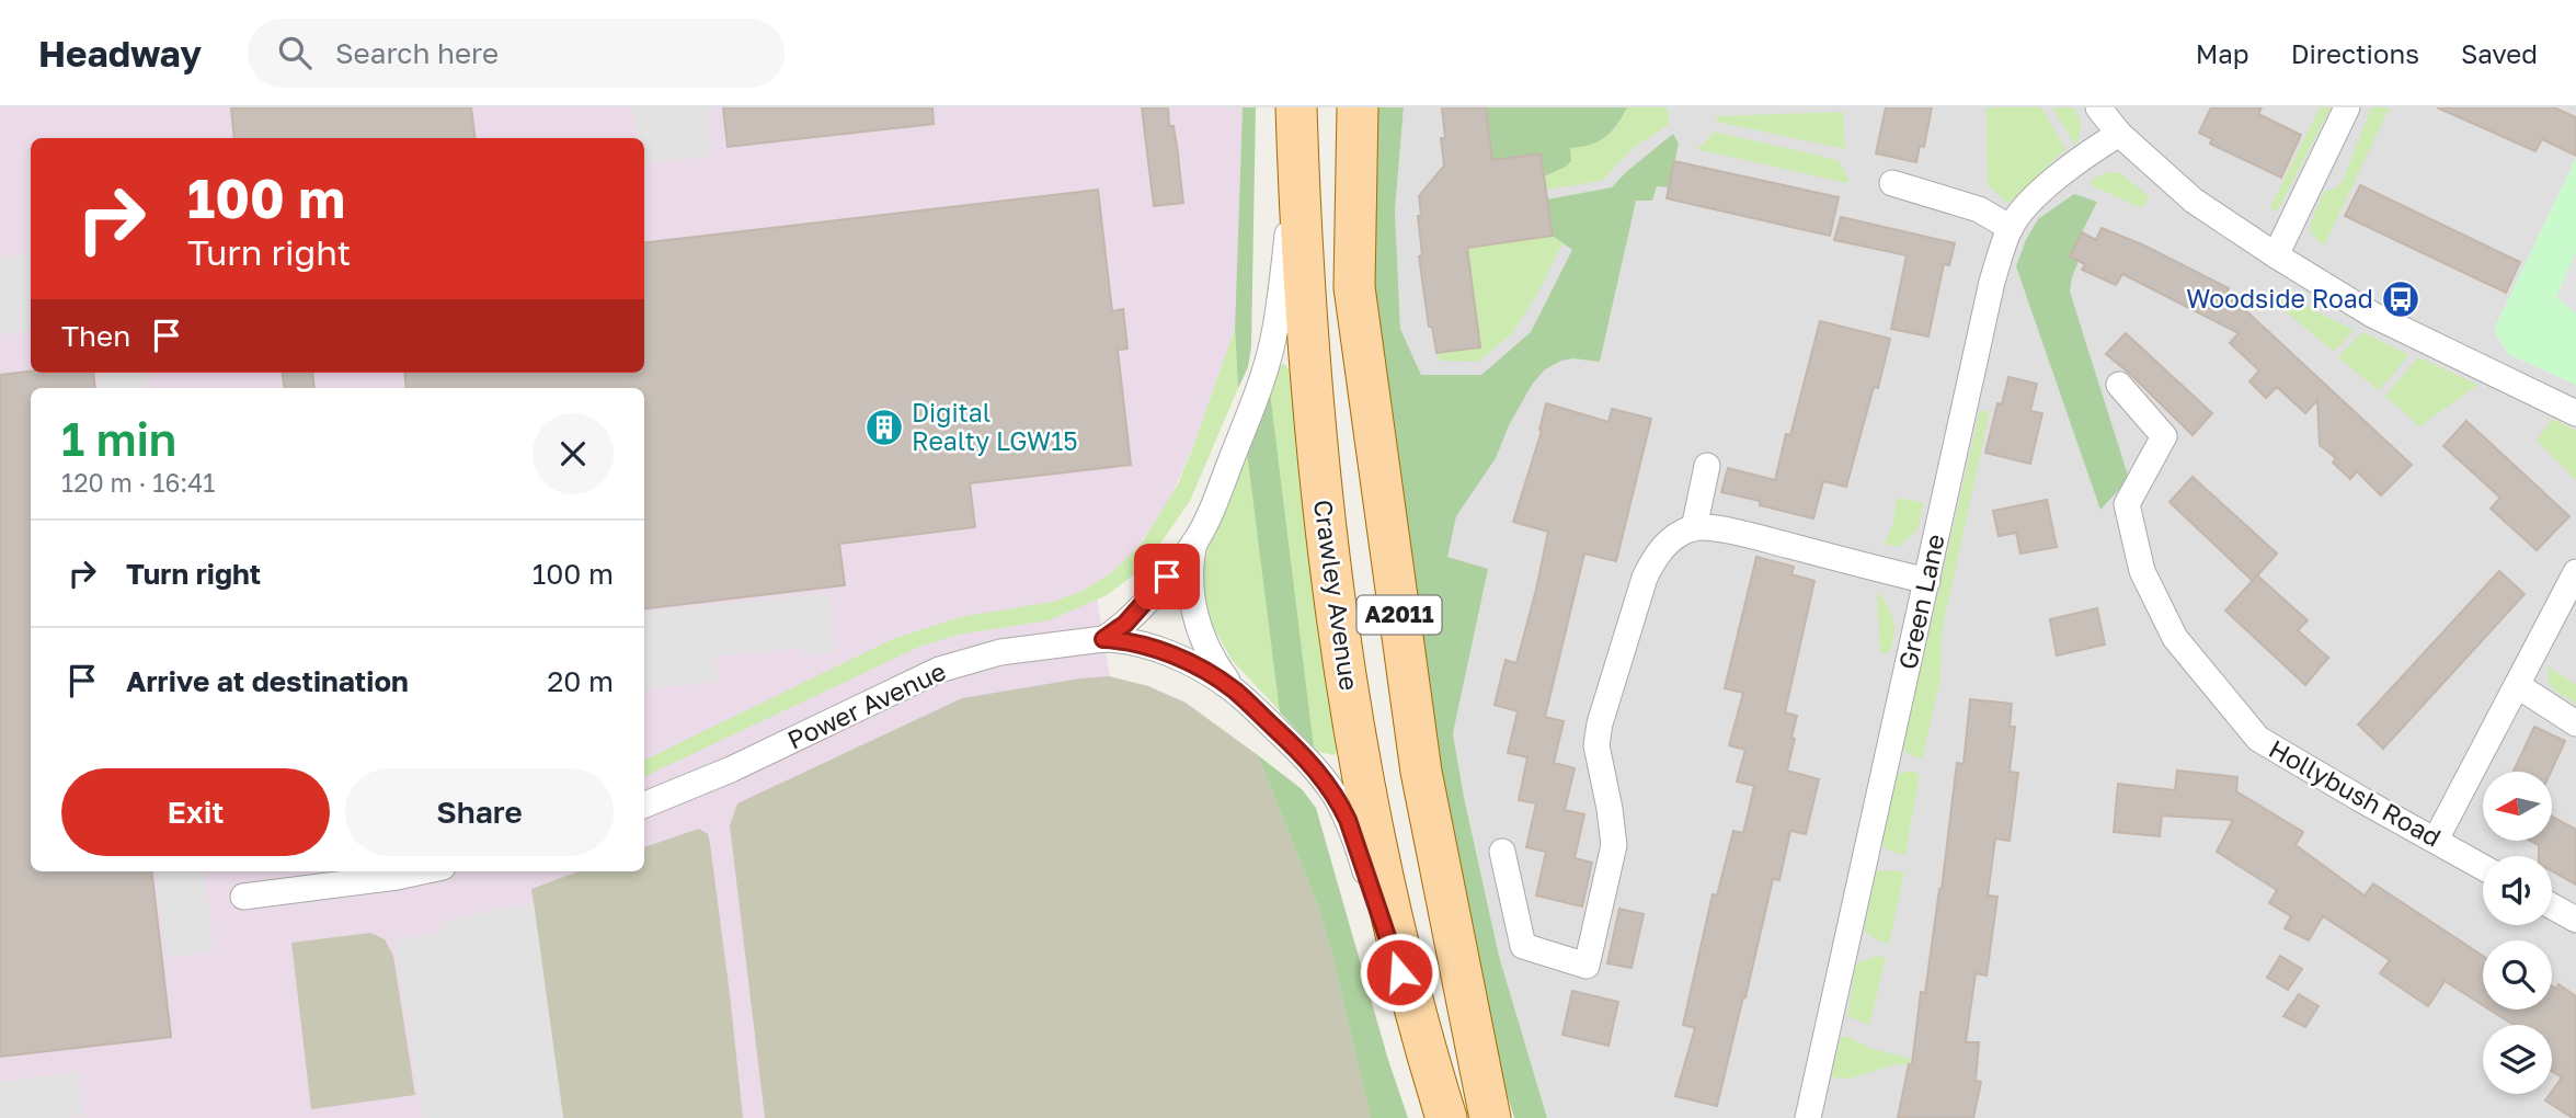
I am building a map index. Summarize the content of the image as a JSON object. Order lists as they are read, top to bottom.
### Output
{
  "streets": {
    "main road": ["Crawley Avenue", "A2011"],
    "street": ["Green Lane", "Power Avenue", "Hollybush Road"]
  },
  "places": {
    "bus stop": ["Woodside Road"],
    "building": ["Digital Realty LGW15"]
  },
  "north": "left",
  "page": {
    "header": "Headway",
    "search": "Search here",
    "nav": ["Map", "Directions", "Saved"],
    "turn": ["100 m", "Turn right"],
    "then": "Then",
    "heading": ["1 min", "120 m · 16:41"],
    "list": [
      {
        "name": "Turn right",
        "value": "100 m"
      },
      {
        "name": "Arrive at destination",
        "value": "20 m"
      }
    ],
    "buttons": ["Exit", "Share"]
  }
}
